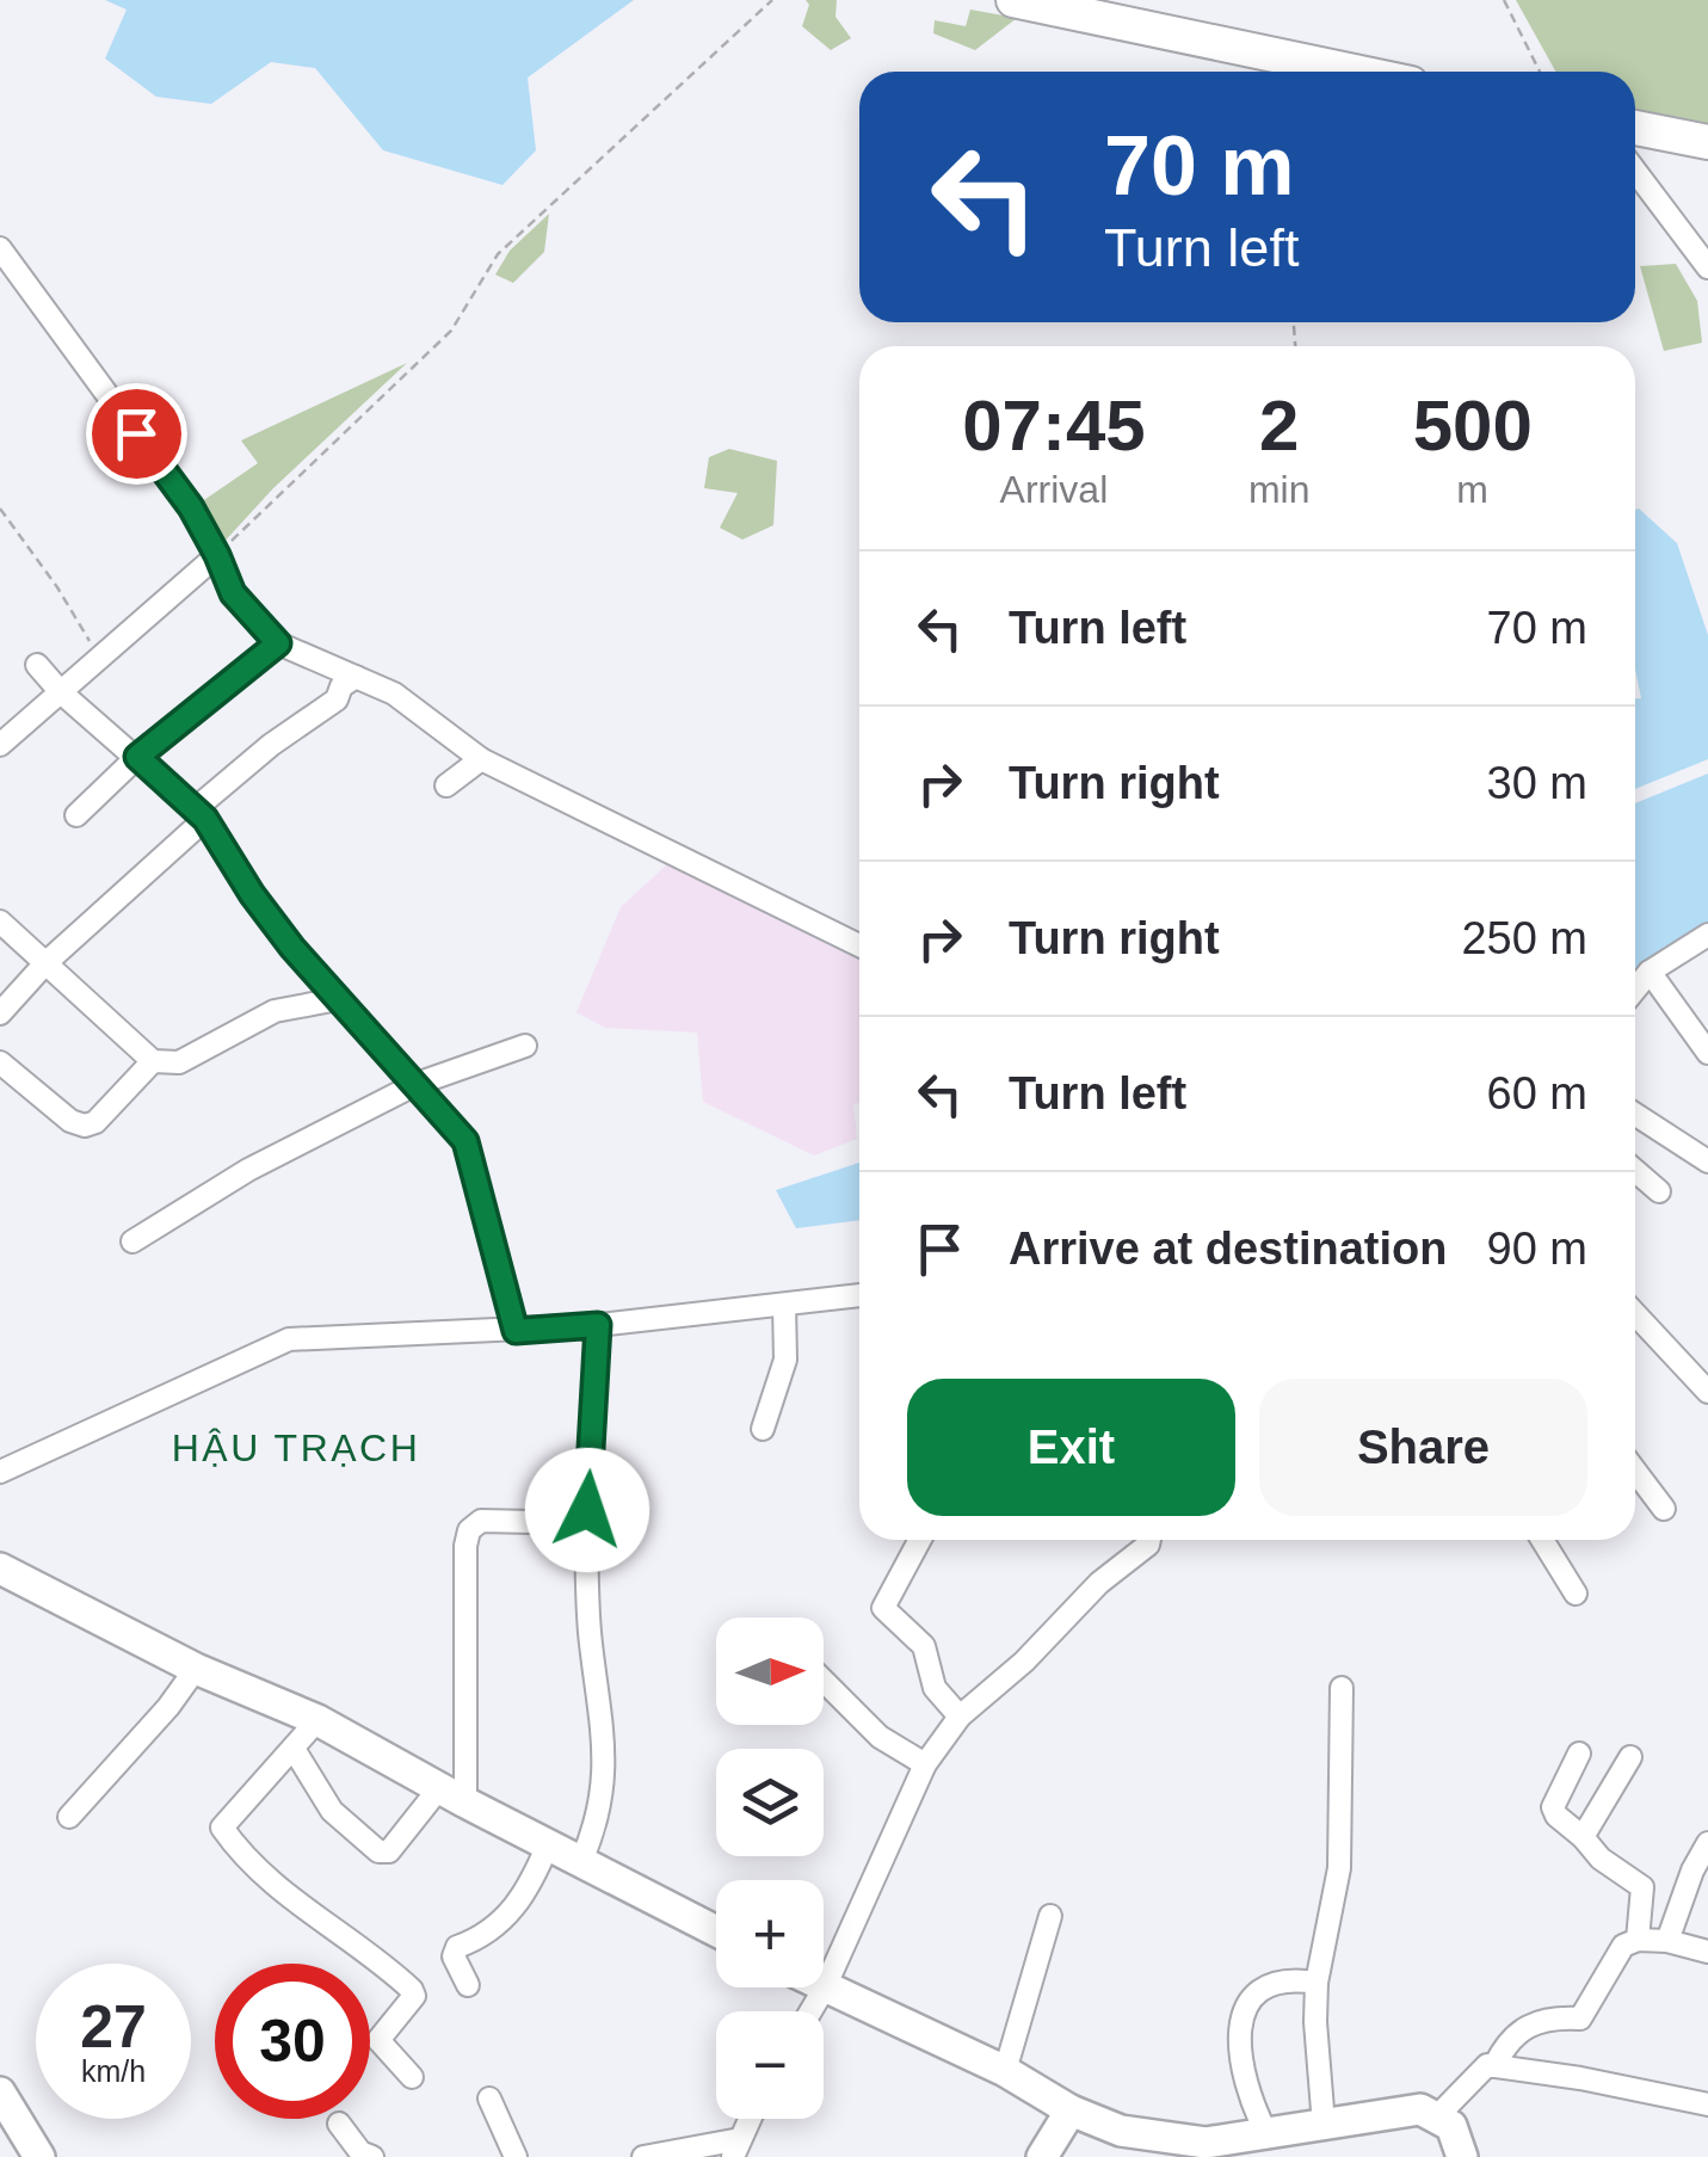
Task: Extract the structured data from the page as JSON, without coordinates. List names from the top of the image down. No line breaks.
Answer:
{"districts":["HẬU TRẠCH"],"north":"right","page":{"turn":["70 m","Turn left"],"eta":["07:45","Arrival","2","min","500","m"],"list":[{"name":"Turn left","value":"70 m"},{"name":"Turn right","value":"30 m"},{"name":"Turn right","value":"250 m"},{"name":"Turn left","value":"60 m"},{"name":"Arrive at destination","value":"90 m"}],"buttons":["Exit","Share"],"map_buttons":["+","−"],"speed":"27 km/h","limit":"30"}}
